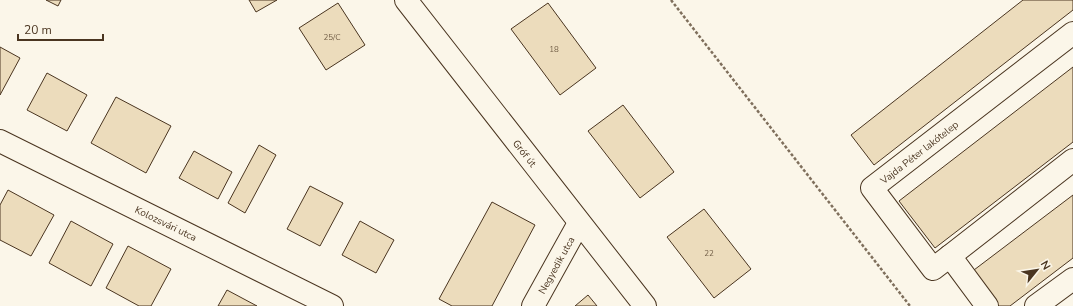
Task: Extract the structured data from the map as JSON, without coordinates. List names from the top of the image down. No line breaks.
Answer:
{"streets":{"street":["Vajda Péter lakótelep","Gróf út","Kolozsvári utca","Negyedik utca"]},"crossings":[["Gróf út","Negyedik utca"]],"house_numbers":["25/C","18","22"],"scale_bar":"20 m","north":"top right"}
